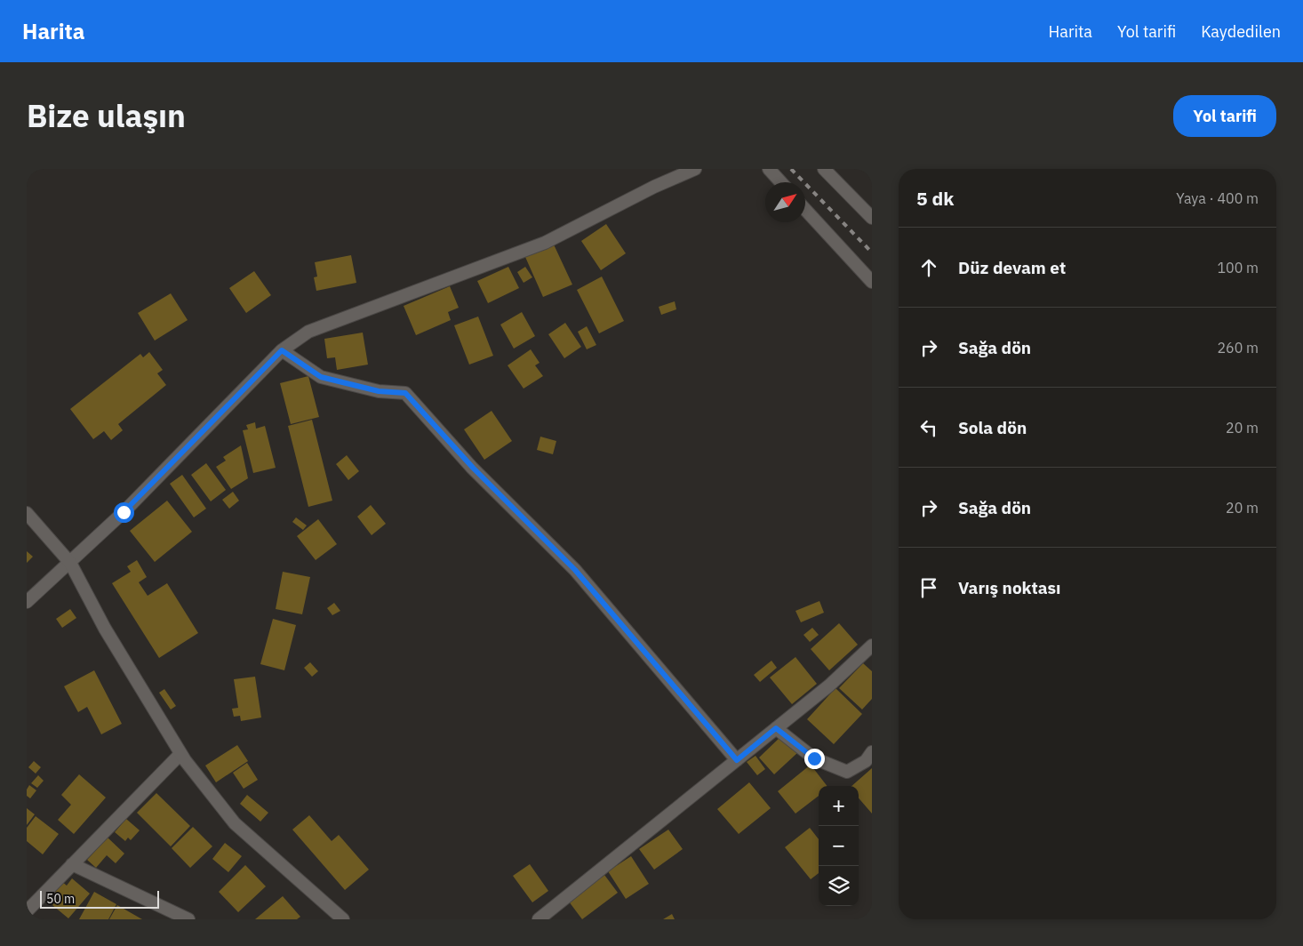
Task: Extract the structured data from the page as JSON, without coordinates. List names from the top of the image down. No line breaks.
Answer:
{"scale_bar":"50 m","north":"top right","page":{"header":"Harita","nav":["Harita","Yol tarifi","Kaydedilen"],"title":"Bize ulaşın","buttons":"Yol tarifi","heading":["5 dk","Yaya · 400 m"],"list":[["Düz devam et","100 m"],["Sağa dön","260 m"],["Sola dön","20 m"],["Sağa dön","20 m"],"Varış noktası"],"map_buttons":["+","−"],"scale":"50 m"}}
